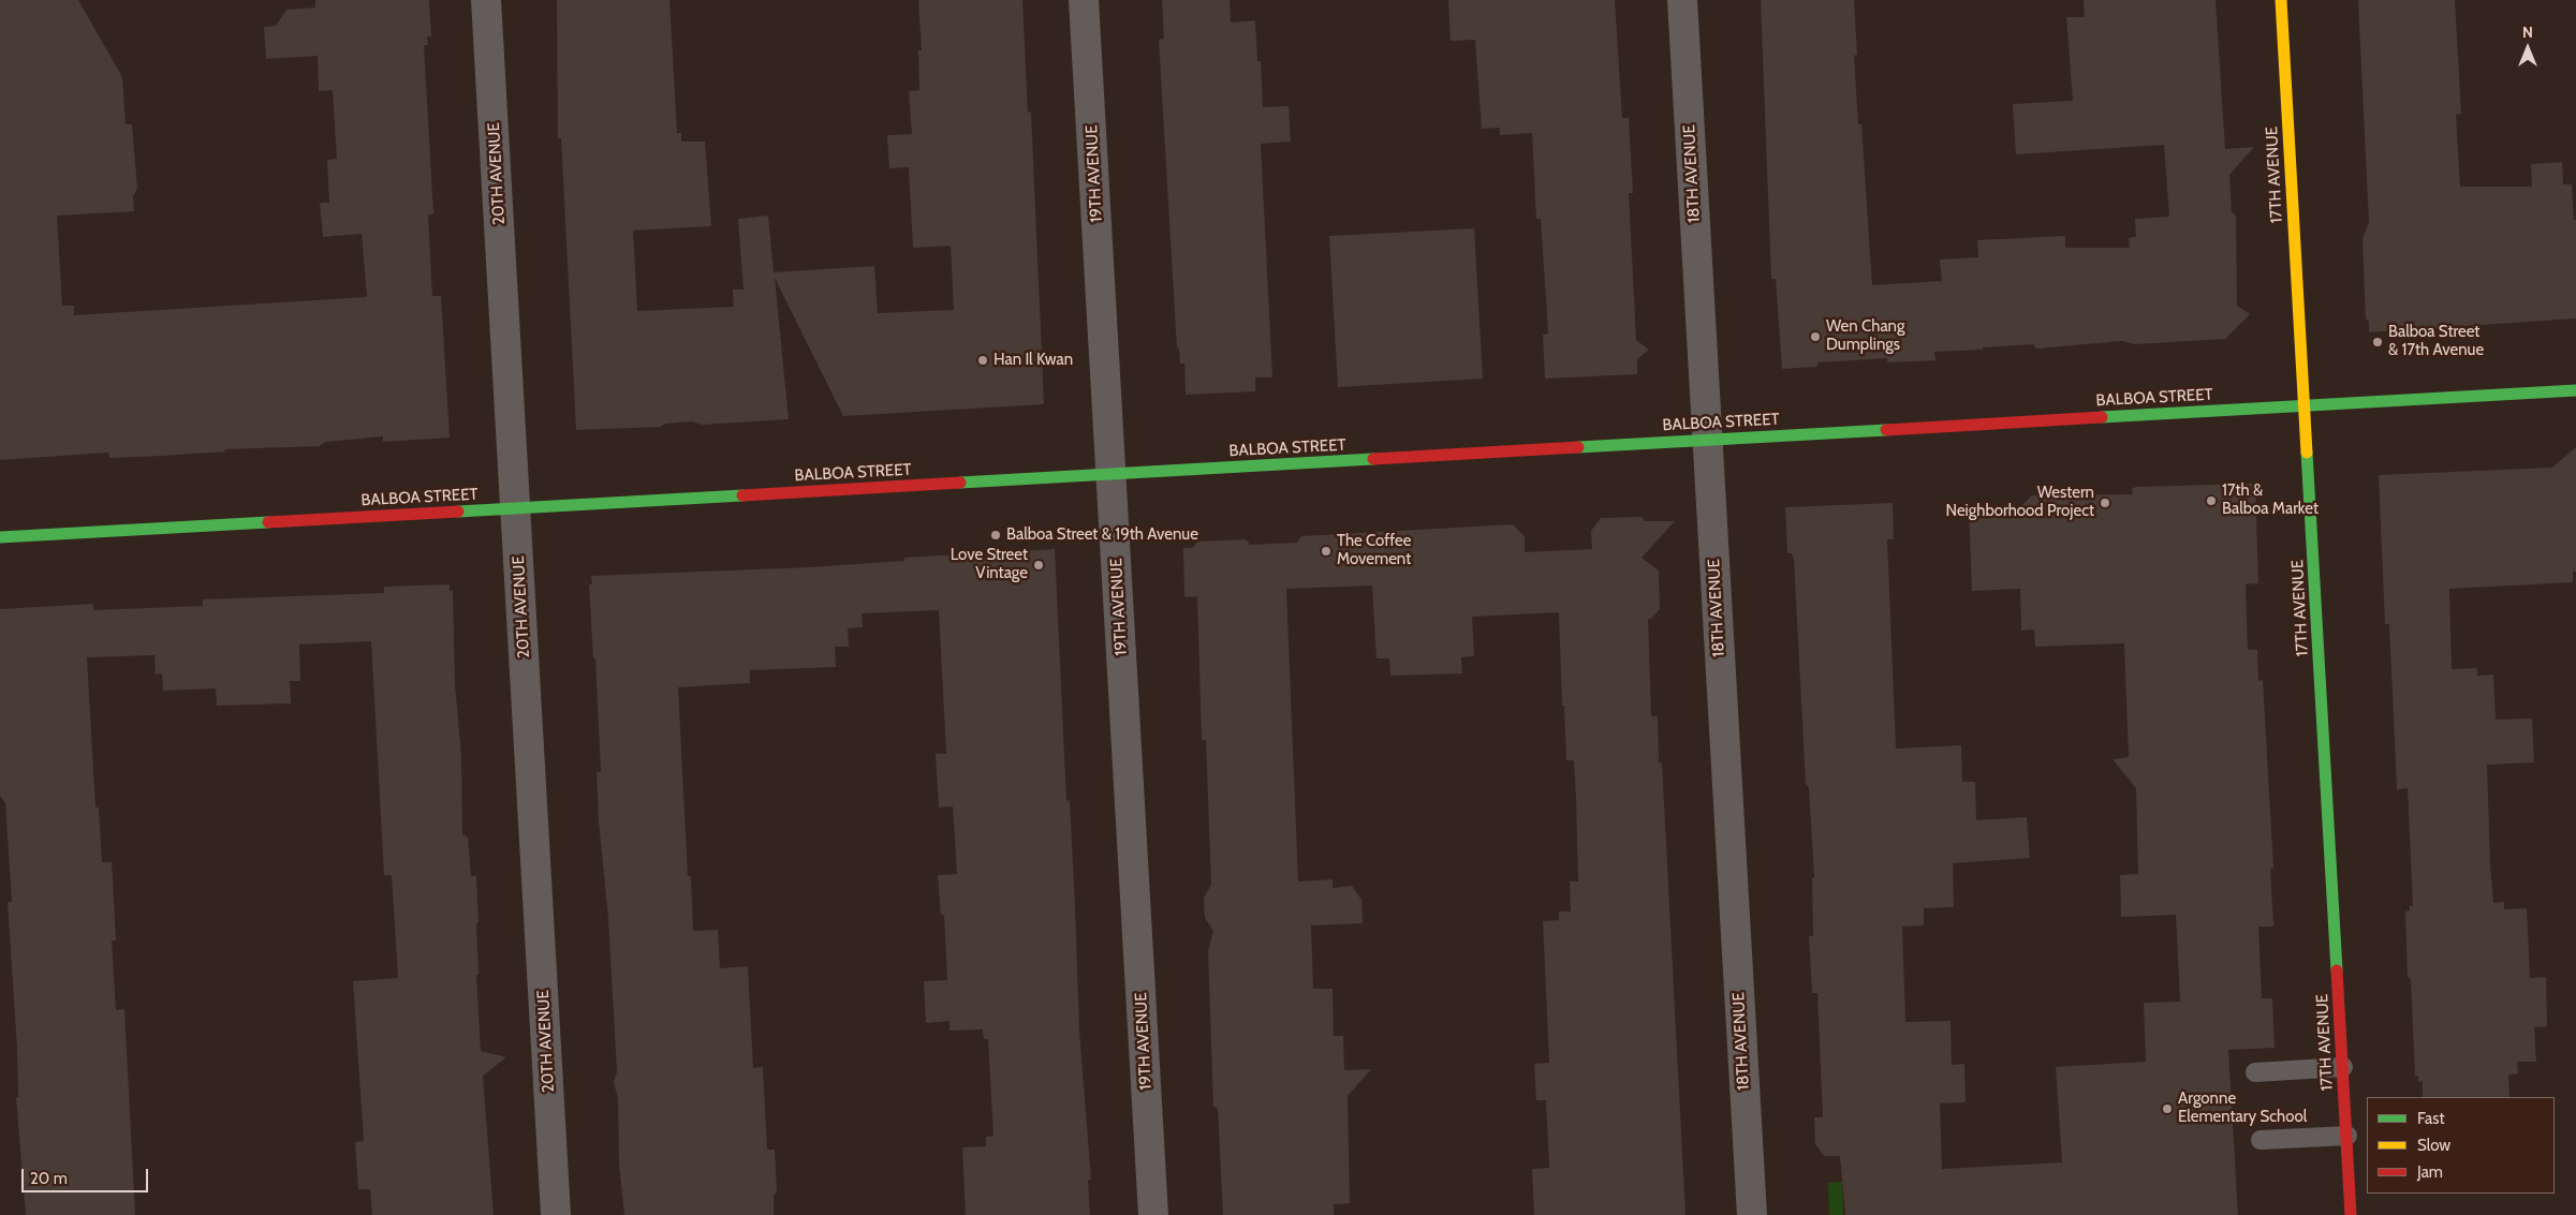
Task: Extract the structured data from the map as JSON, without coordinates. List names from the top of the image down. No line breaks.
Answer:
{"streets":{"street":["20TH AVENUE","19TH AVENUE","18TH AVENUE","17TH AVENUE","BALBOA STREET"]},"crossings":[["20TH AVENUE","BALBOA STREET"],["19TH AVENUE","BALBOA STREET"],["18TH AVENUE","BALBOA STREET"],["17TH AVENUE","BALBOA STREET"]],"places":["Wen Chang Dumplings","Balboa Street & 17th Avenue","Han Il Kwan","17th & Balboa Market","Western Neighborhood Project","Balboa Street & 19th Avenue","The Coffee Movement","Love Street Vintage","Argonne Elementary School"],"legend":["Fast","Slow","Jam"],"scale_bar":"20 m","north":"top"}
